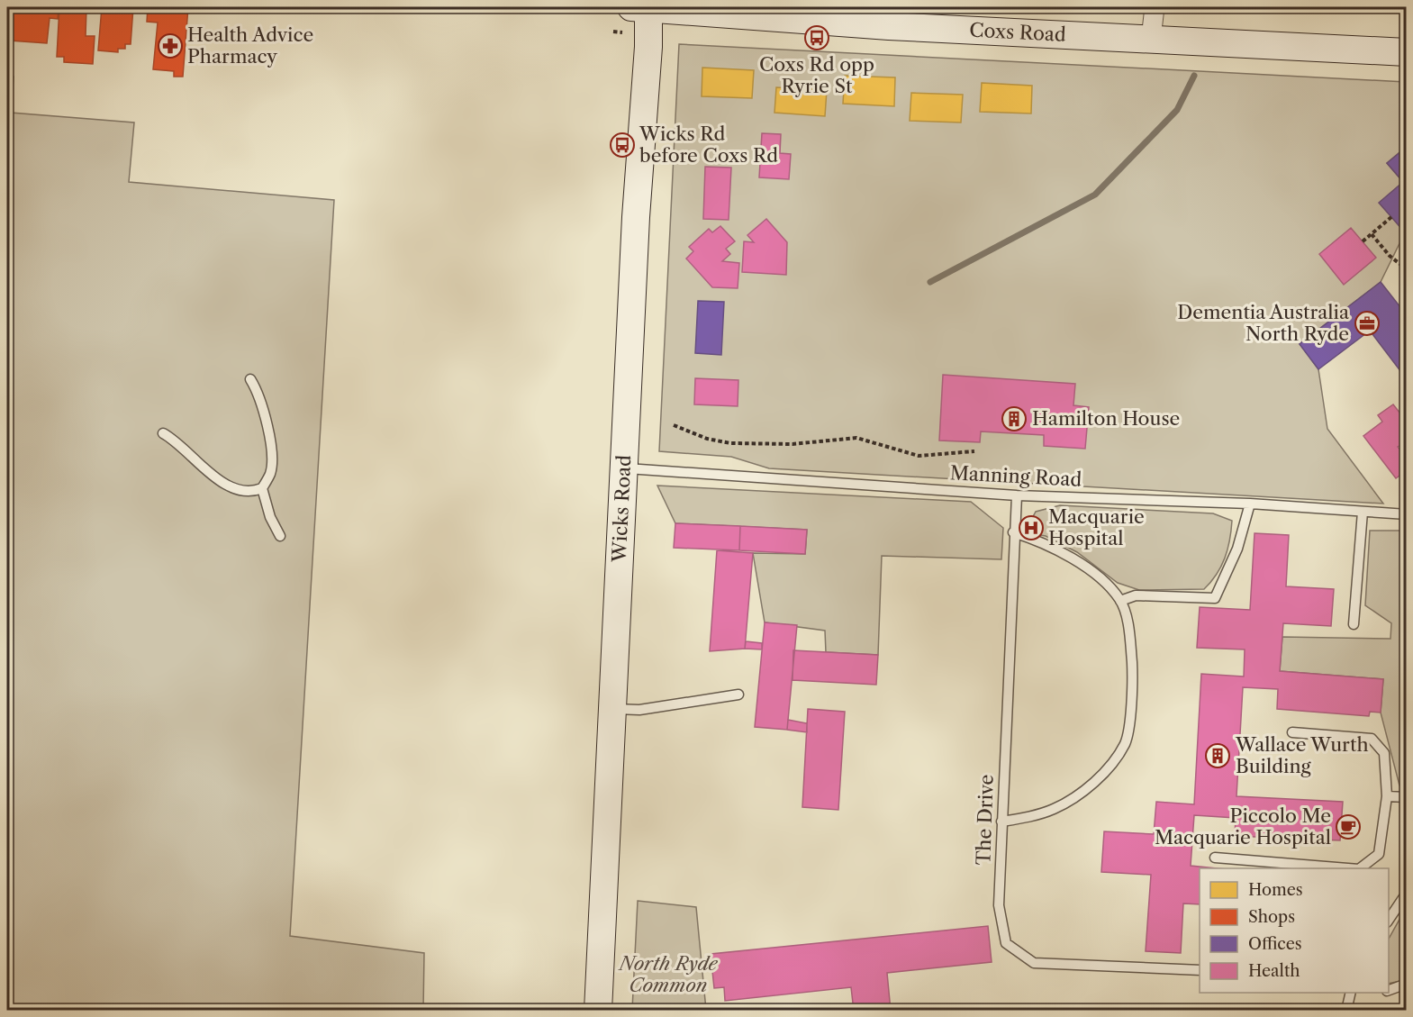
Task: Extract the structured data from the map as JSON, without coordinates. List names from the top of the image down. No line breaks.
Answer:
{"streets":{"main road":["Coxs Road","Wicks Road"],"lane":["Manning Road","The Drive"]},"crossings":[["Coxs Road","Wicks Road"],["Manning Road","Wicks Road"],["Manning Road","The Drive"]],"parks":["North Ryde Common"],"places":{"bus stop":["Coxs Rd opp Ryrie St","Wicks Rd before Coxs Rd"],"pharmacy":["Health Advice Pharmacy"],"office":["Dementia Australia North Ryde"],"building":["Hamilton House","Wallace Wurth Building"],"hospital":["Macquarie Hospital"],"cafe":["Piccolo Me Macquarie Hospital"]},"legend":["Homes","Shops","Offices","Health"]}
